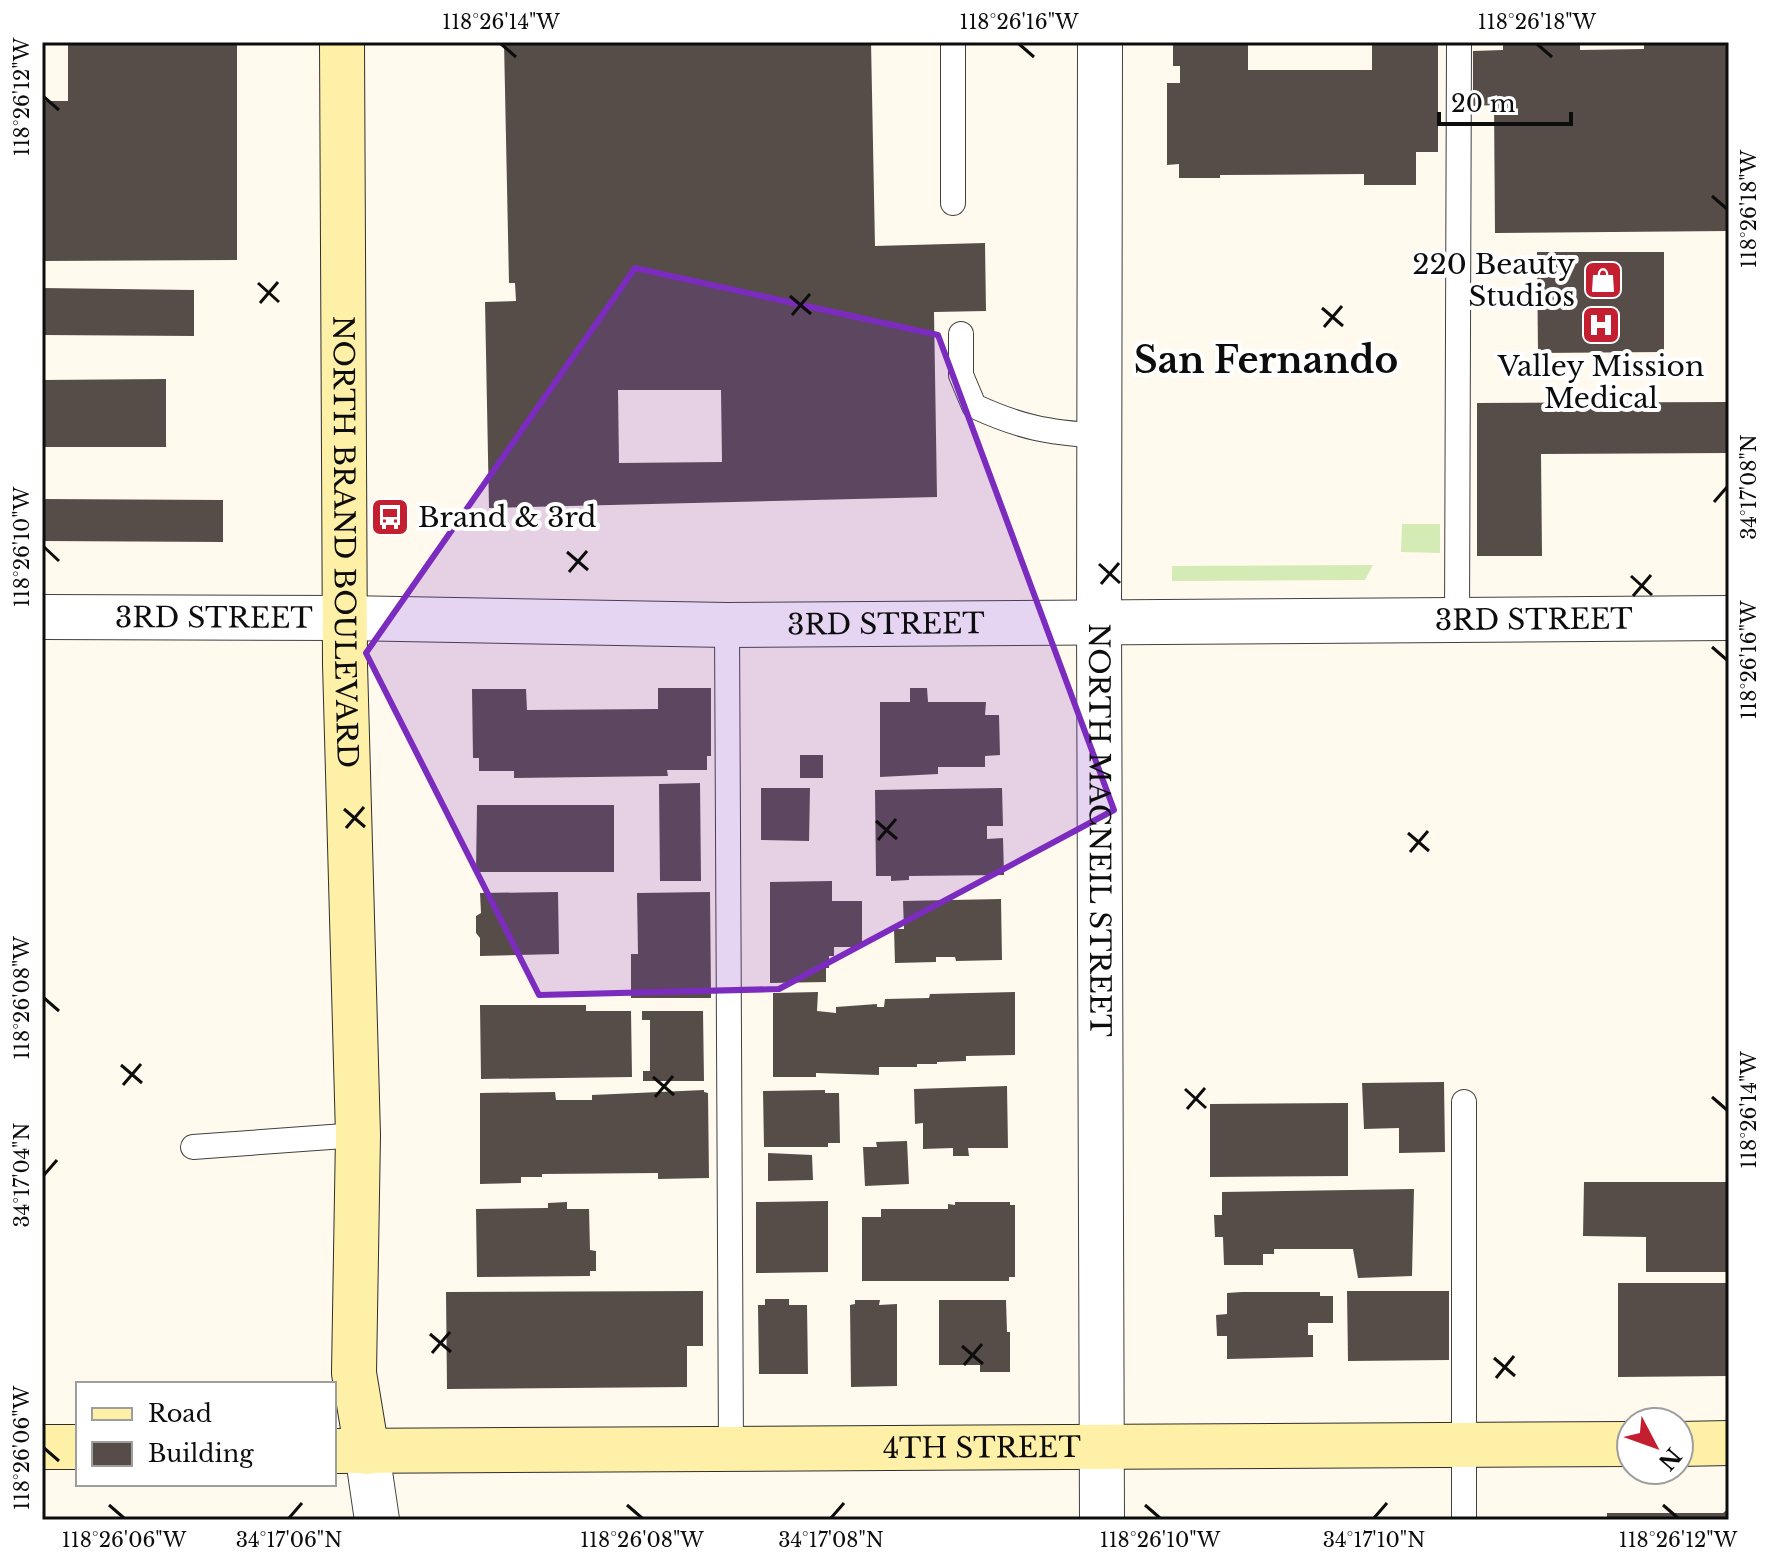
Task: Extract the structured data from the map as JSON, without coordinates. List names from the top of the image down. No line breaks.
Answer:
{"streets":{"street":["NORTH BRAND BOULEVARD","3RD STREET","NORTH MACNEIL STREET","4TH STREET"]},"crossings":[["NORTH BRAND BOULEVARD","3RD STREET"],["NORTH BRAND BOULEVARD","4TH STREET"],["3RD STREET","NORTH MACNEIL STREET"],["NORTH MACNEIL STREET","4TH STREET"]],"districts":["San Fernando"],"places":{"shop":["220 Beauty Studios"],"hospital":["Valley Mission Medical"],"bus stop":["Brand & 3rd"]},"legend":["Road","Building"],"scale_bar":"20 m","north":"bottom right","coordinates":["118°26'14\"W","118°26'16\"W","118°26'18\"W","118°26'12\"W","34°17'08\"N","118°26'10\"W","118°26'08\"W","34°17'04\"N","118°26'06\"W","34°17'06\"N","34°17'10\"N"]}
